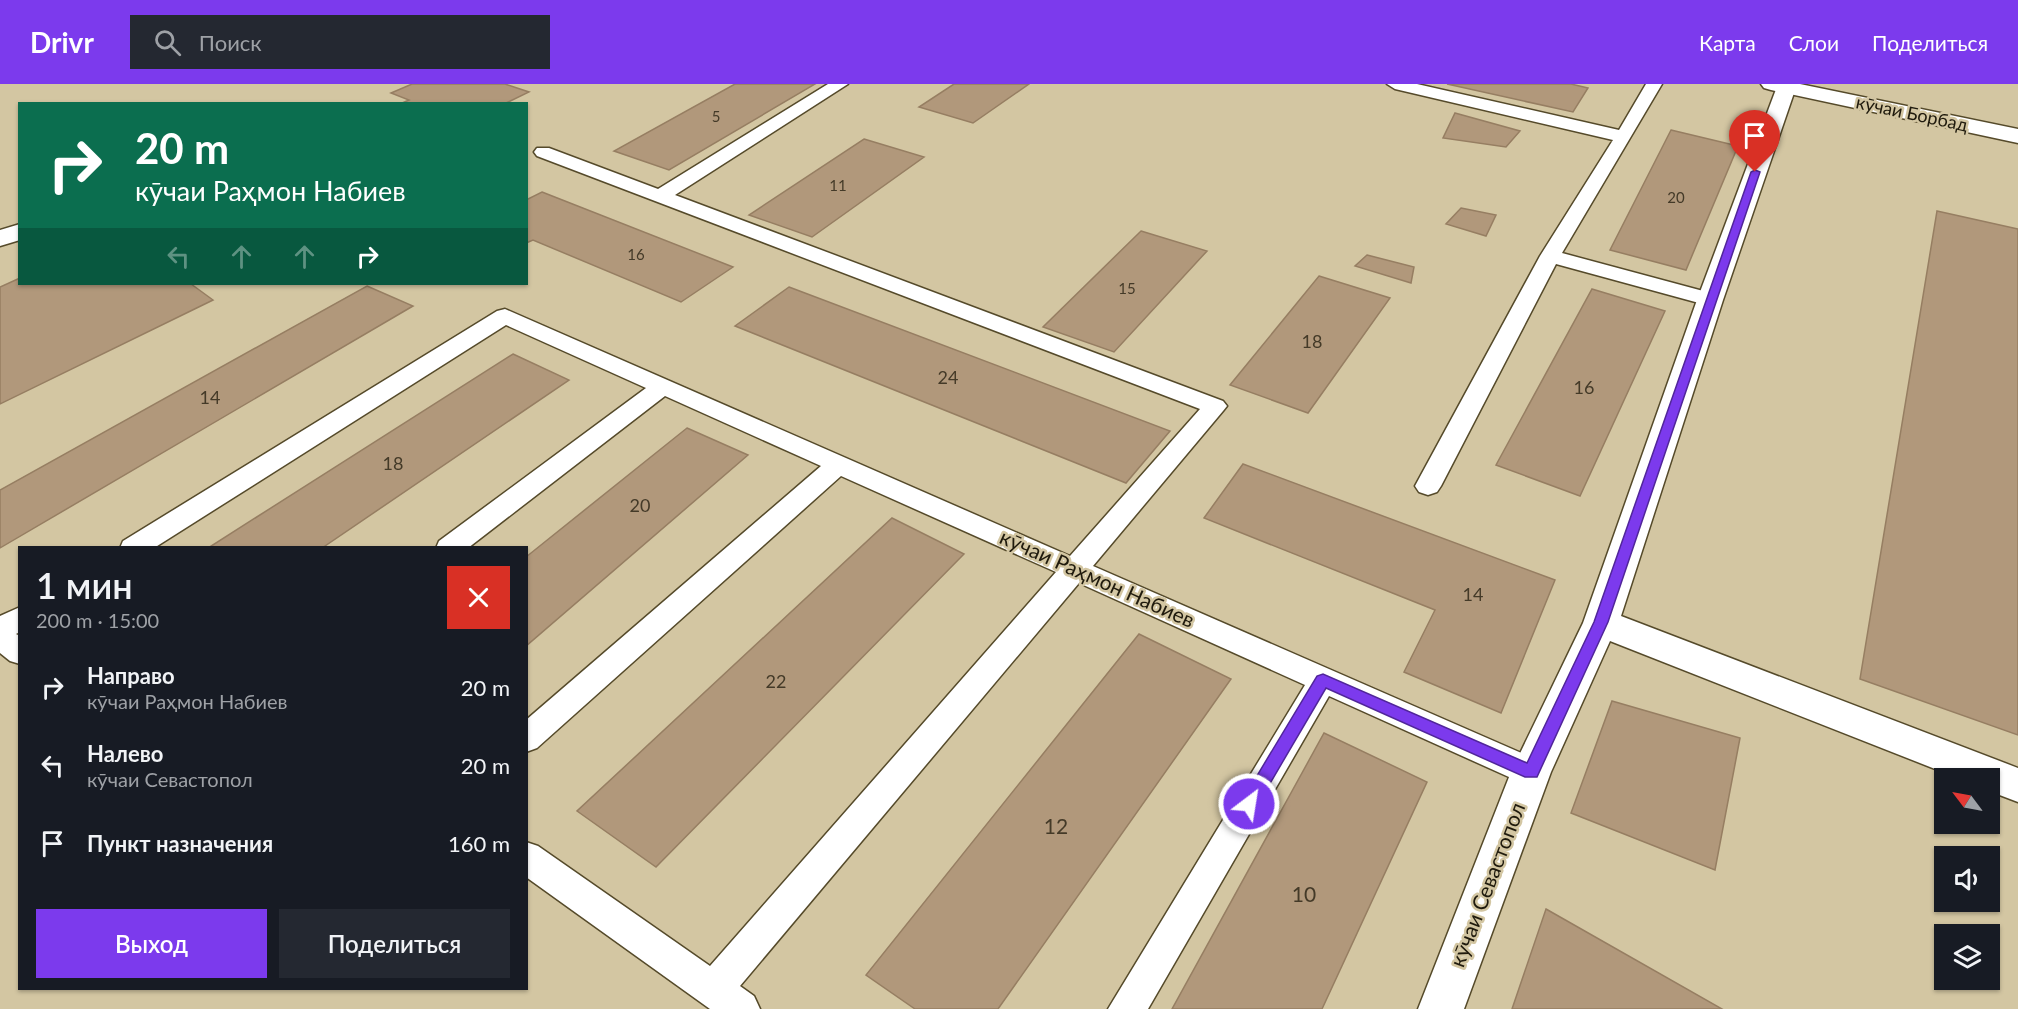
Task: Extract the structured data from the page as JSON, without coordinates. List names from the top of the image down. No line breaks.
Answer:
{"streets":{"street":["кӯчаи Борбад","кӯчаи Севастопол"],"lane":["кӯчаи Раҳмон Набиев"]},"crossings":[["кӯчаи Борбад","кӯчаи Севастопол"],["кӯчаи Раҳмон Набиев","кӯчаи Севастопол"]],"house_numbers":["5","11","20","16","15","18","24","16","14","18","20","14","22","12","10"],"north":"top left","page":{"header":"Drivr","search":"Поиск","nav":["Карта","Слои","Поделиться"],"turn":["20 m","кӯчаи Раҳмон Набиев"],"heading":["1 мин","200 m · 15:00"],"list":[{"name":"Направо","note":"кӯчаи Раҳмон Набиев","value":"20 m"},{"name":"Налево","note":"кӯчаи Севастопол","value":"20 m"},{"name":"Пункт назначения","value":"160 m"}],"buttons":["Выход","Поделиться"]}}
